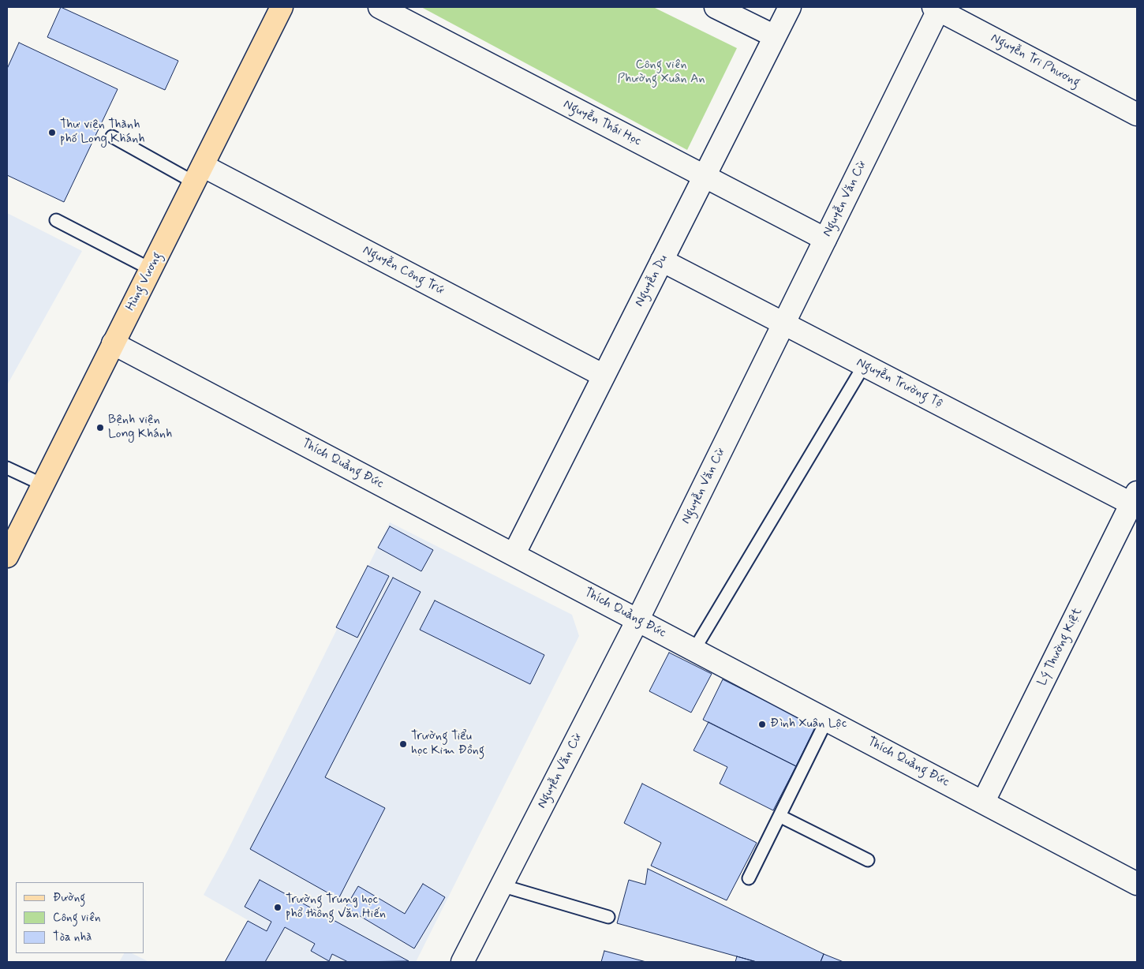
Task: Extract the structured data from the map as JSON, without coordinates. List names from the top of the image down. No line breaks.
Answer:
{"streets":{"main road":["Hùng Vương"],"street":["Nguyễn Tri Phương","Nguyễn Thái Học","Nguyễn Văn Cừ","Nguyễn Công Trứ","Nguyễn Du","Nguyễn Trường Tộ","Thích Quảng Đức","Lý Thường Kiệt"]},"crossings":[["Nguyễn Tri Phương","Nguyễn Văn Cừ"],["Nguyễn Thái Học","Nguyễn Văn Cừ"],["Nguyễn Thái Học","Nguyễn Du"],["Nguyễn Văn Cừ","Nguyễn Trường Tộ"],["Nguyễn Văn Cừ","Thích Quảng Đức"],["Nguyễn Công Trứ","Nguyễn Du"],["Nguyễn Công Trứ","Hùng Vương"],["Nguyễn Du","Nguyễn Trường Tộ"],["Nguyễn Du","Thích Quảng Đức"],["Hùng Vương","Thích Quảng Đức"],["Nguyễn Trường Tộ","Lý Thường Kiệt"],["Thích Quảng Đức","Lý Thường Kiệt"]],"parks":["Công viên Phường Xuân An"],"places":["Thư viện Thành phố Long Khánh","Bệnh viện Long Khánh","Đình Xuân Lộc","Trường Tiểu học Kim Đồng","Trường Trung học phổ thông Văn Hiến"],"legend":["Đường","Công viên","Tòa nhà"]}
